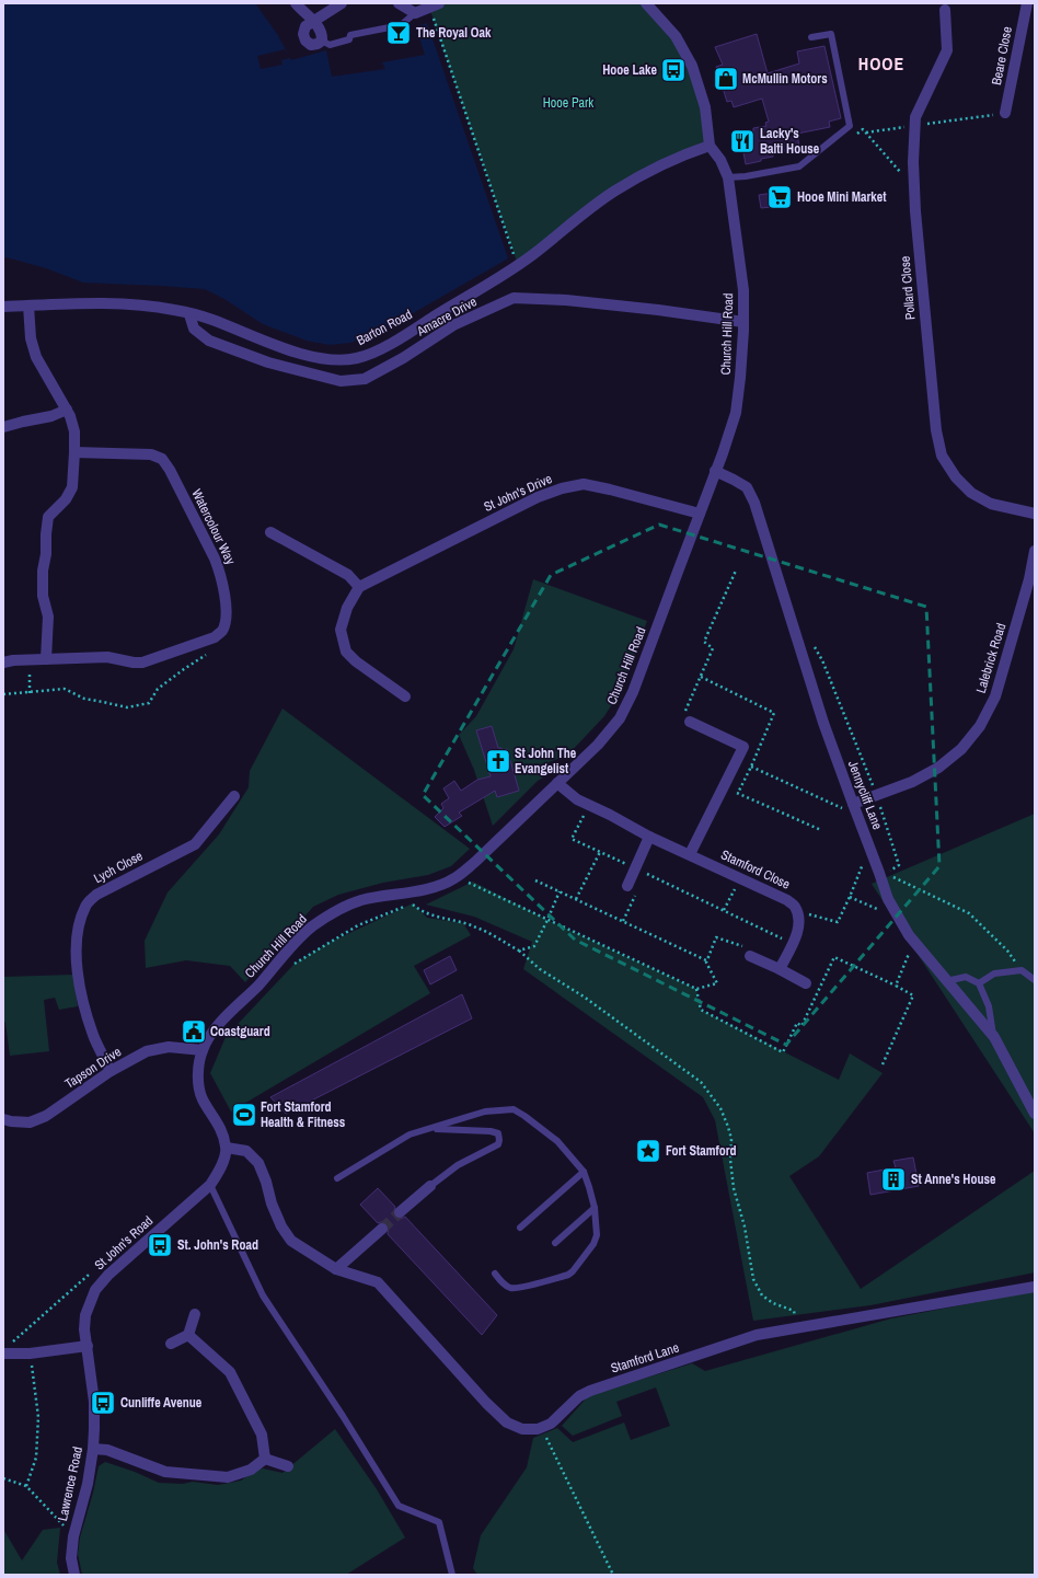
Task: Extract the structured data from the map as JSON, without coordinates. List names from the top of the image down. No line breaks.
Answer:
{"streets":{"street":["Beare Close","Pollard Close","Amacre Drive","Barton Road","Church Hill Road","St John's Drive","Watercolour Way","Lalebrick Road","Jennycliff Lane","Lych Close","Stamford Close","Tapson Drive","St John's Road","Stamford Lane","Lawrence Road"]},"crossings":[["Amacre Drive","Barton Road"],["Amacre Drive","Church Hill Road"],["Barton Road","Church Hill Road"],["Church Hill Road","St John's Drive"],["Church Hill Road","Jennycliff Lane"],["Church Hill Road","Stamford Close"],["Church Hill Road","Tapson Drive"],["Church Hill Road","St John's Road"],["Lalebrick Road","Jennycliff Lane"],["Lych Close","Tapson Drive"],["St John's Road","Lawrence Road"]],"districts":["HOOE"],"parks":["Hooe Park"],"places":{"bar":["The Royal Oak"],"bus stop":["Hooe Lake","St. John's Road","Cunliffe Avenue"],"shop":["McMullin Motors"],"restaurant":["Lacky's Balti House"],"supermarket":["Hooe Mini Market"],"church":["St John The Evangelist"],"public building":["Coastguard"],"sports":["Fort Stamford Health & Fitness"],"place":["Fort Stamford"],"building":["St Anne's House"]}}
